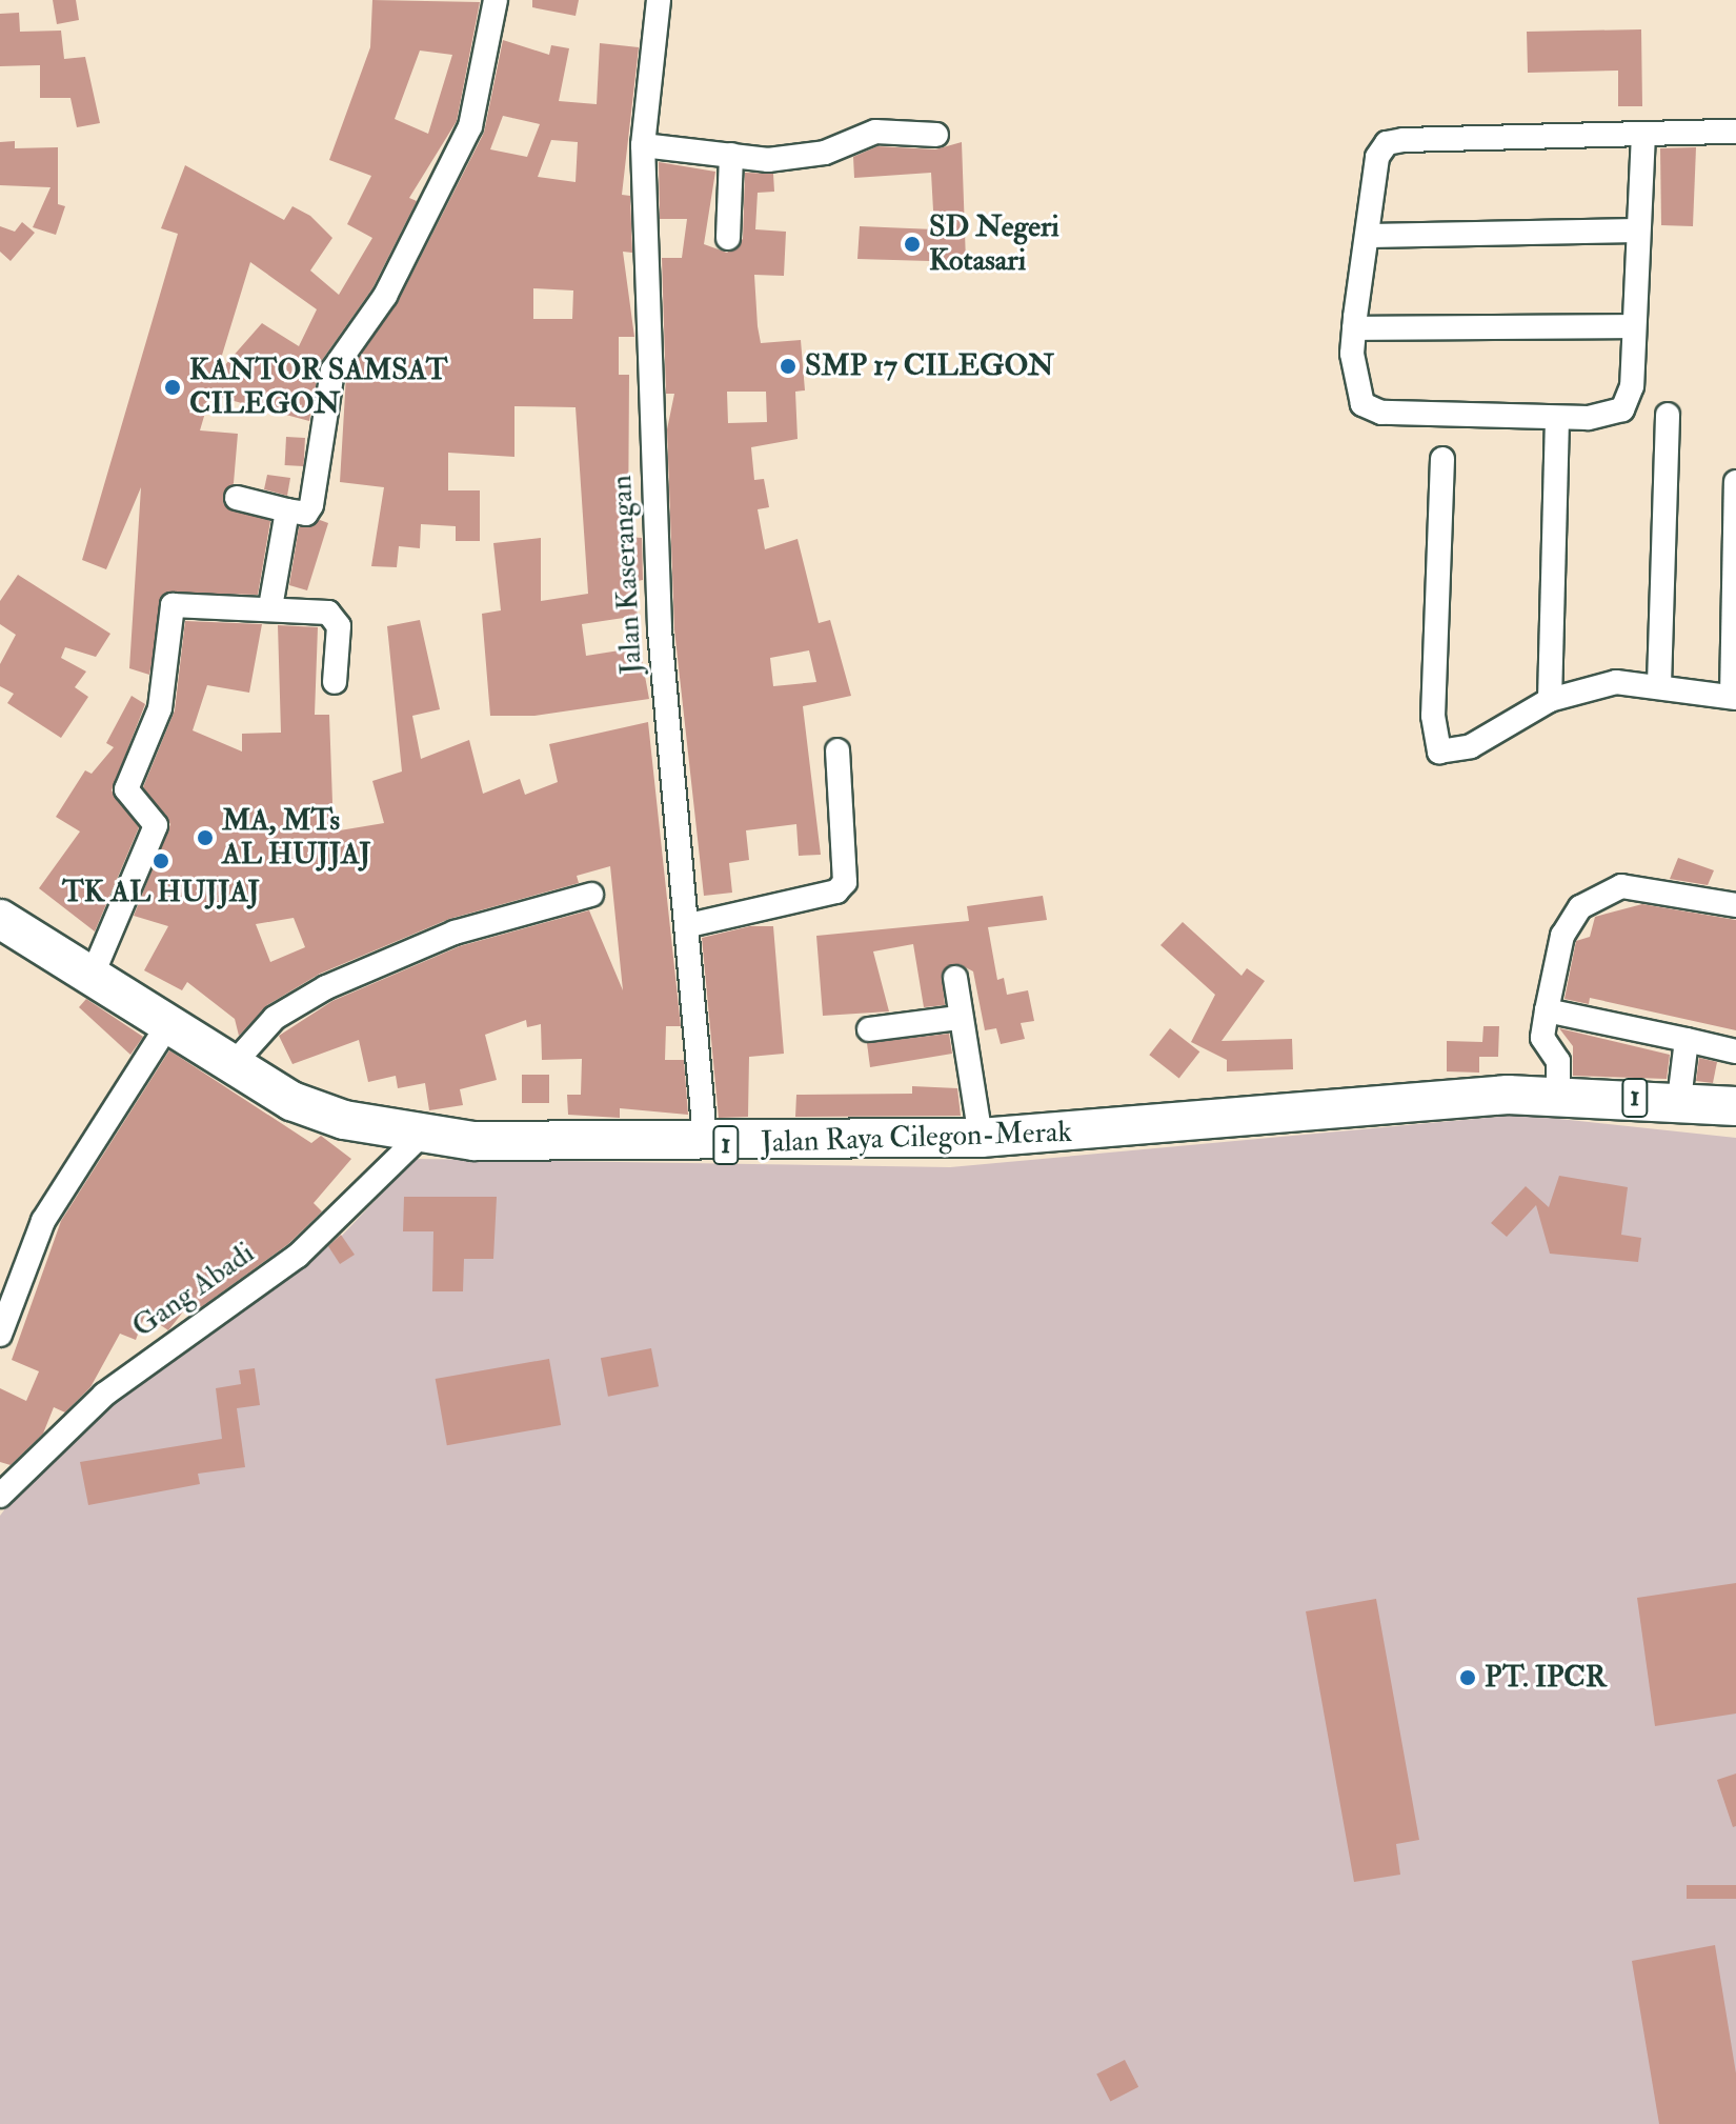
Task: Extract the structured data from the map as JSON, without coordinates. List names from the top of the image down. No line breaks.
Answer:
{"streets":{"highway":["1","Jalan Raya Cilegon-Merak"],"street":["Jalan Kaserangan","Gang Abadi"]},"crossings":[["Jalan Kaserangan","Jalan Raya Cilegon-Merak"],["Jalan Raya Cilegon-Merak","Gang Abadi"]],"places":["SD Negeri Kotasari","SMP 17 CILEGON","KANTOR SAMSAT CILEGON","MA, MTs AL HUJJAJ","TK AL HUJJAJ","PT. IPCR"]}
